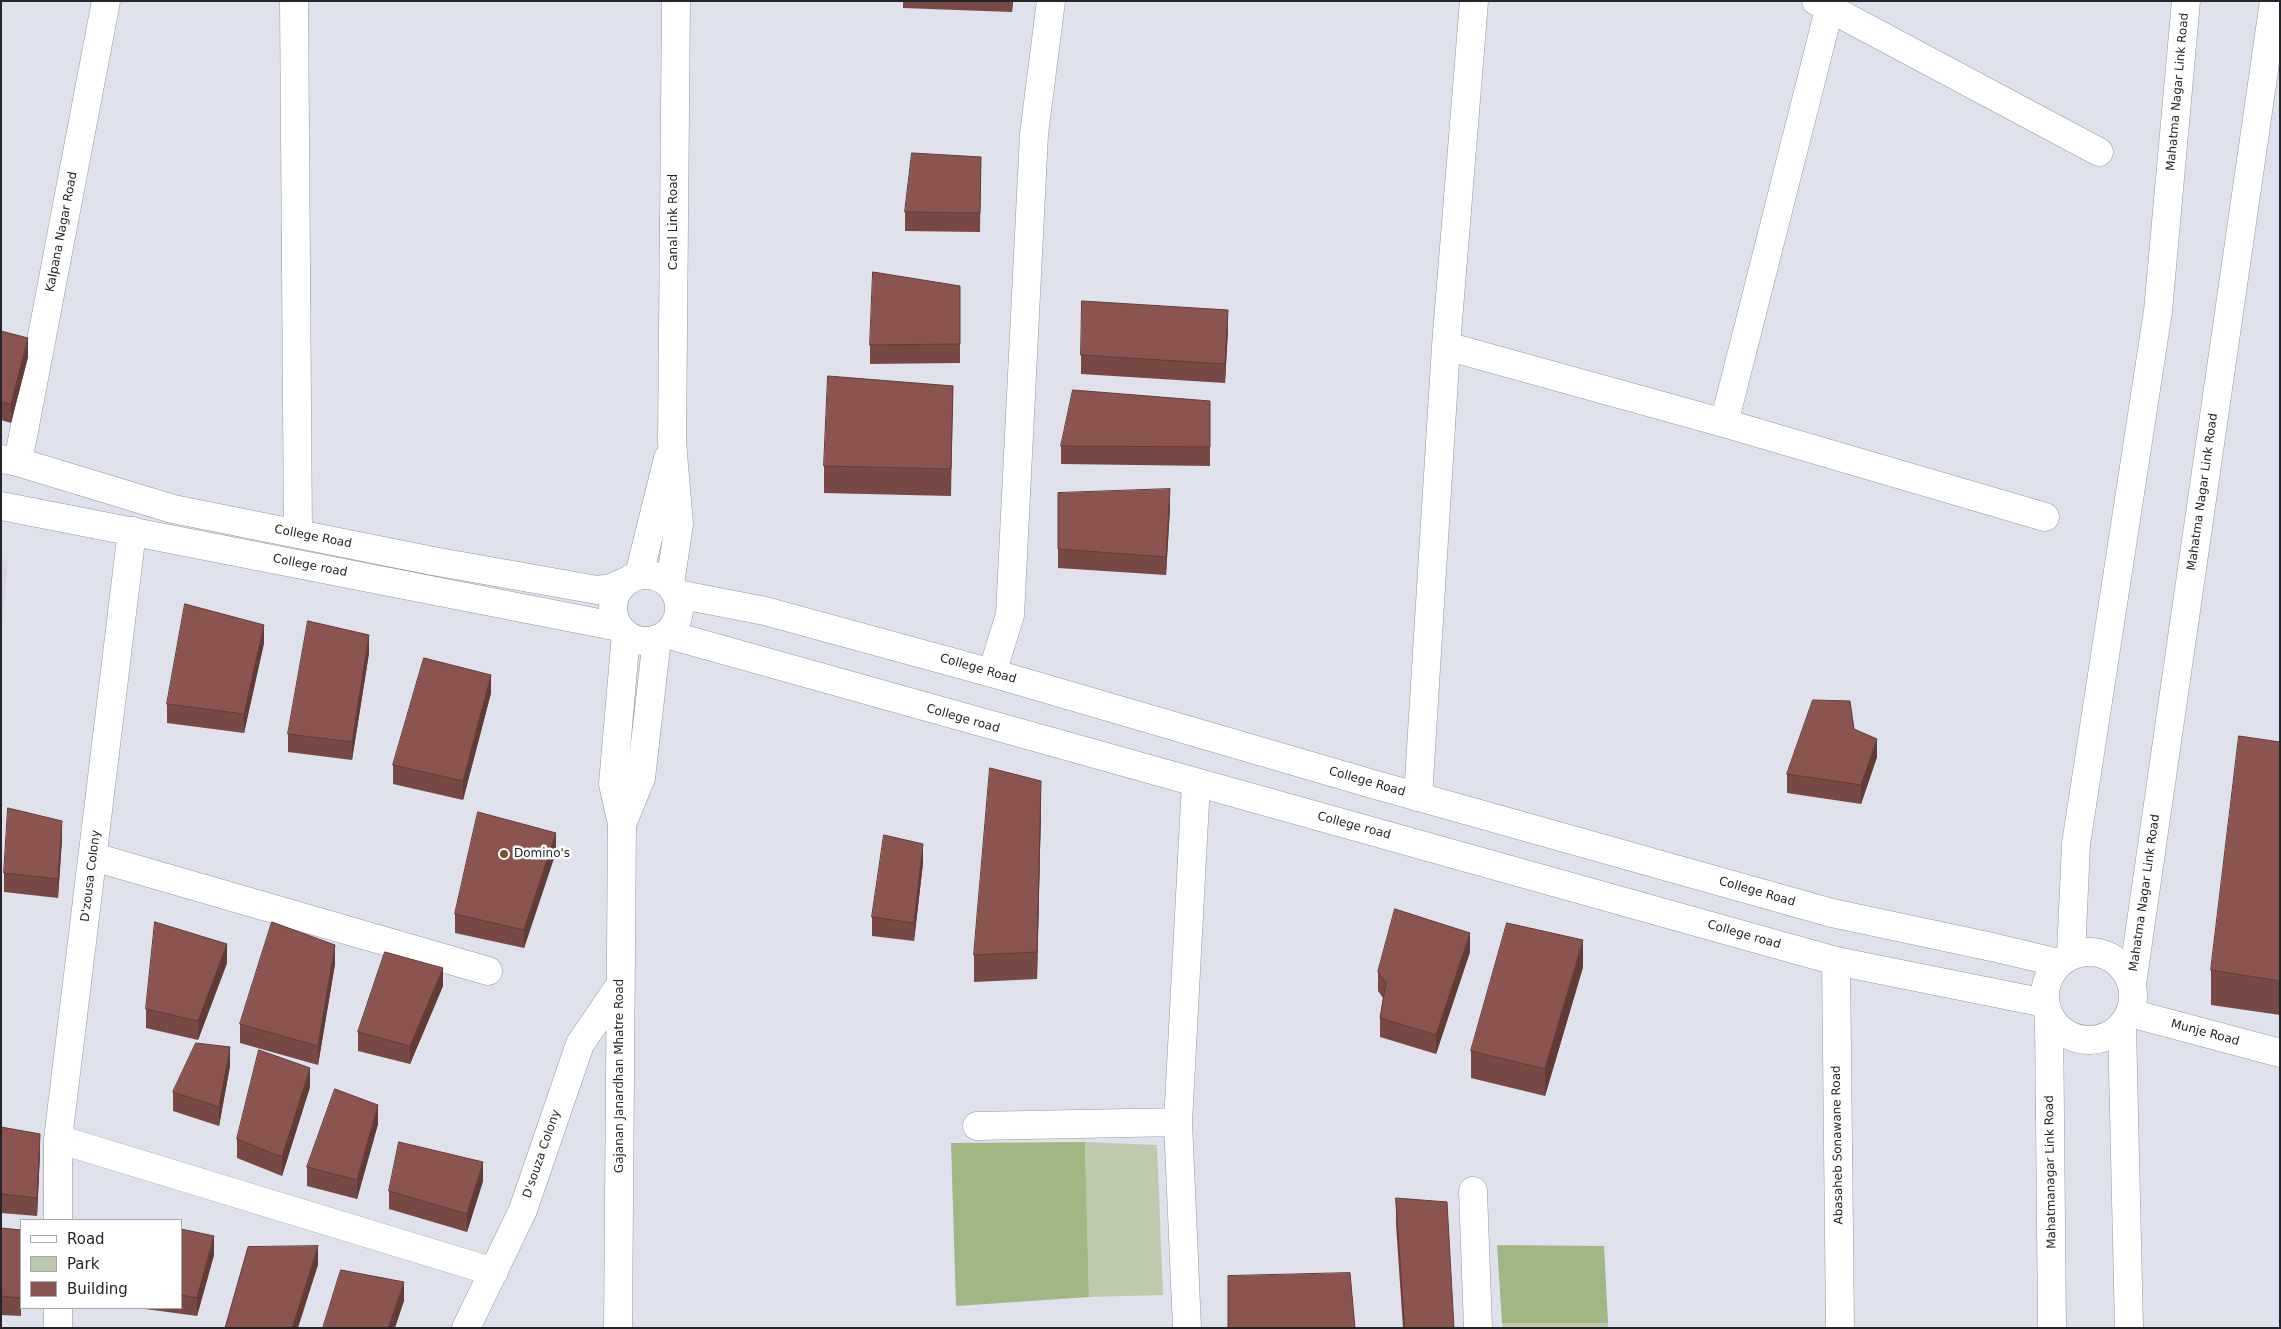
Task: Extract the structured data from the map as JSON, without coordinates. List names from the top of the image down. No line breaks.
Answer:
{"streets":{"street":["Mahatma Nagar Link Road","Canal Link Road","Kalpana Nagar Road","College Road","College road","D'zousa Colony","Munje Road","Gajanan Janardhan Mhatre Road","Abasaheb Sonawane Road","D'souza Colony","Mahatmanagar Link Road"]},"crossings":[["Mahatma Nagar Link Road","College Road"],["Mahatma Nagar Link Road","College road"],["Mahatma Nagar Link Road","Munje Road"],["Mahatma Nagar Link Road","Mahatmanagar Link Road"],["Canal Link Road","College Road"],["Canal Link Road","College road"],["Canal Link Road","Gajanan Janardhan Mhatre Road"],["Kalpana Nagar Road","College Road"],["College Road","College road"],["College Road","Munje Road"],["College Road","Gajanan Janardhan Mhatre Road"],["College Road","Mahatmanagar Link Road"],["College road","D'zousa Colony"],["College road","Munje Road"],["College road","Gajanan Janardhan Mhatre Road"],["College road","Abasaheb Sonawane Road"],["College road","Mahatmanagar Link Road"],["Munje Road","Mahatmanagar Link Road"],["Gajanan Janardhan Mhatre Road","D'souza Colony"]],"places":["Domino's"],"legend":["Road","Park","Building"]}
